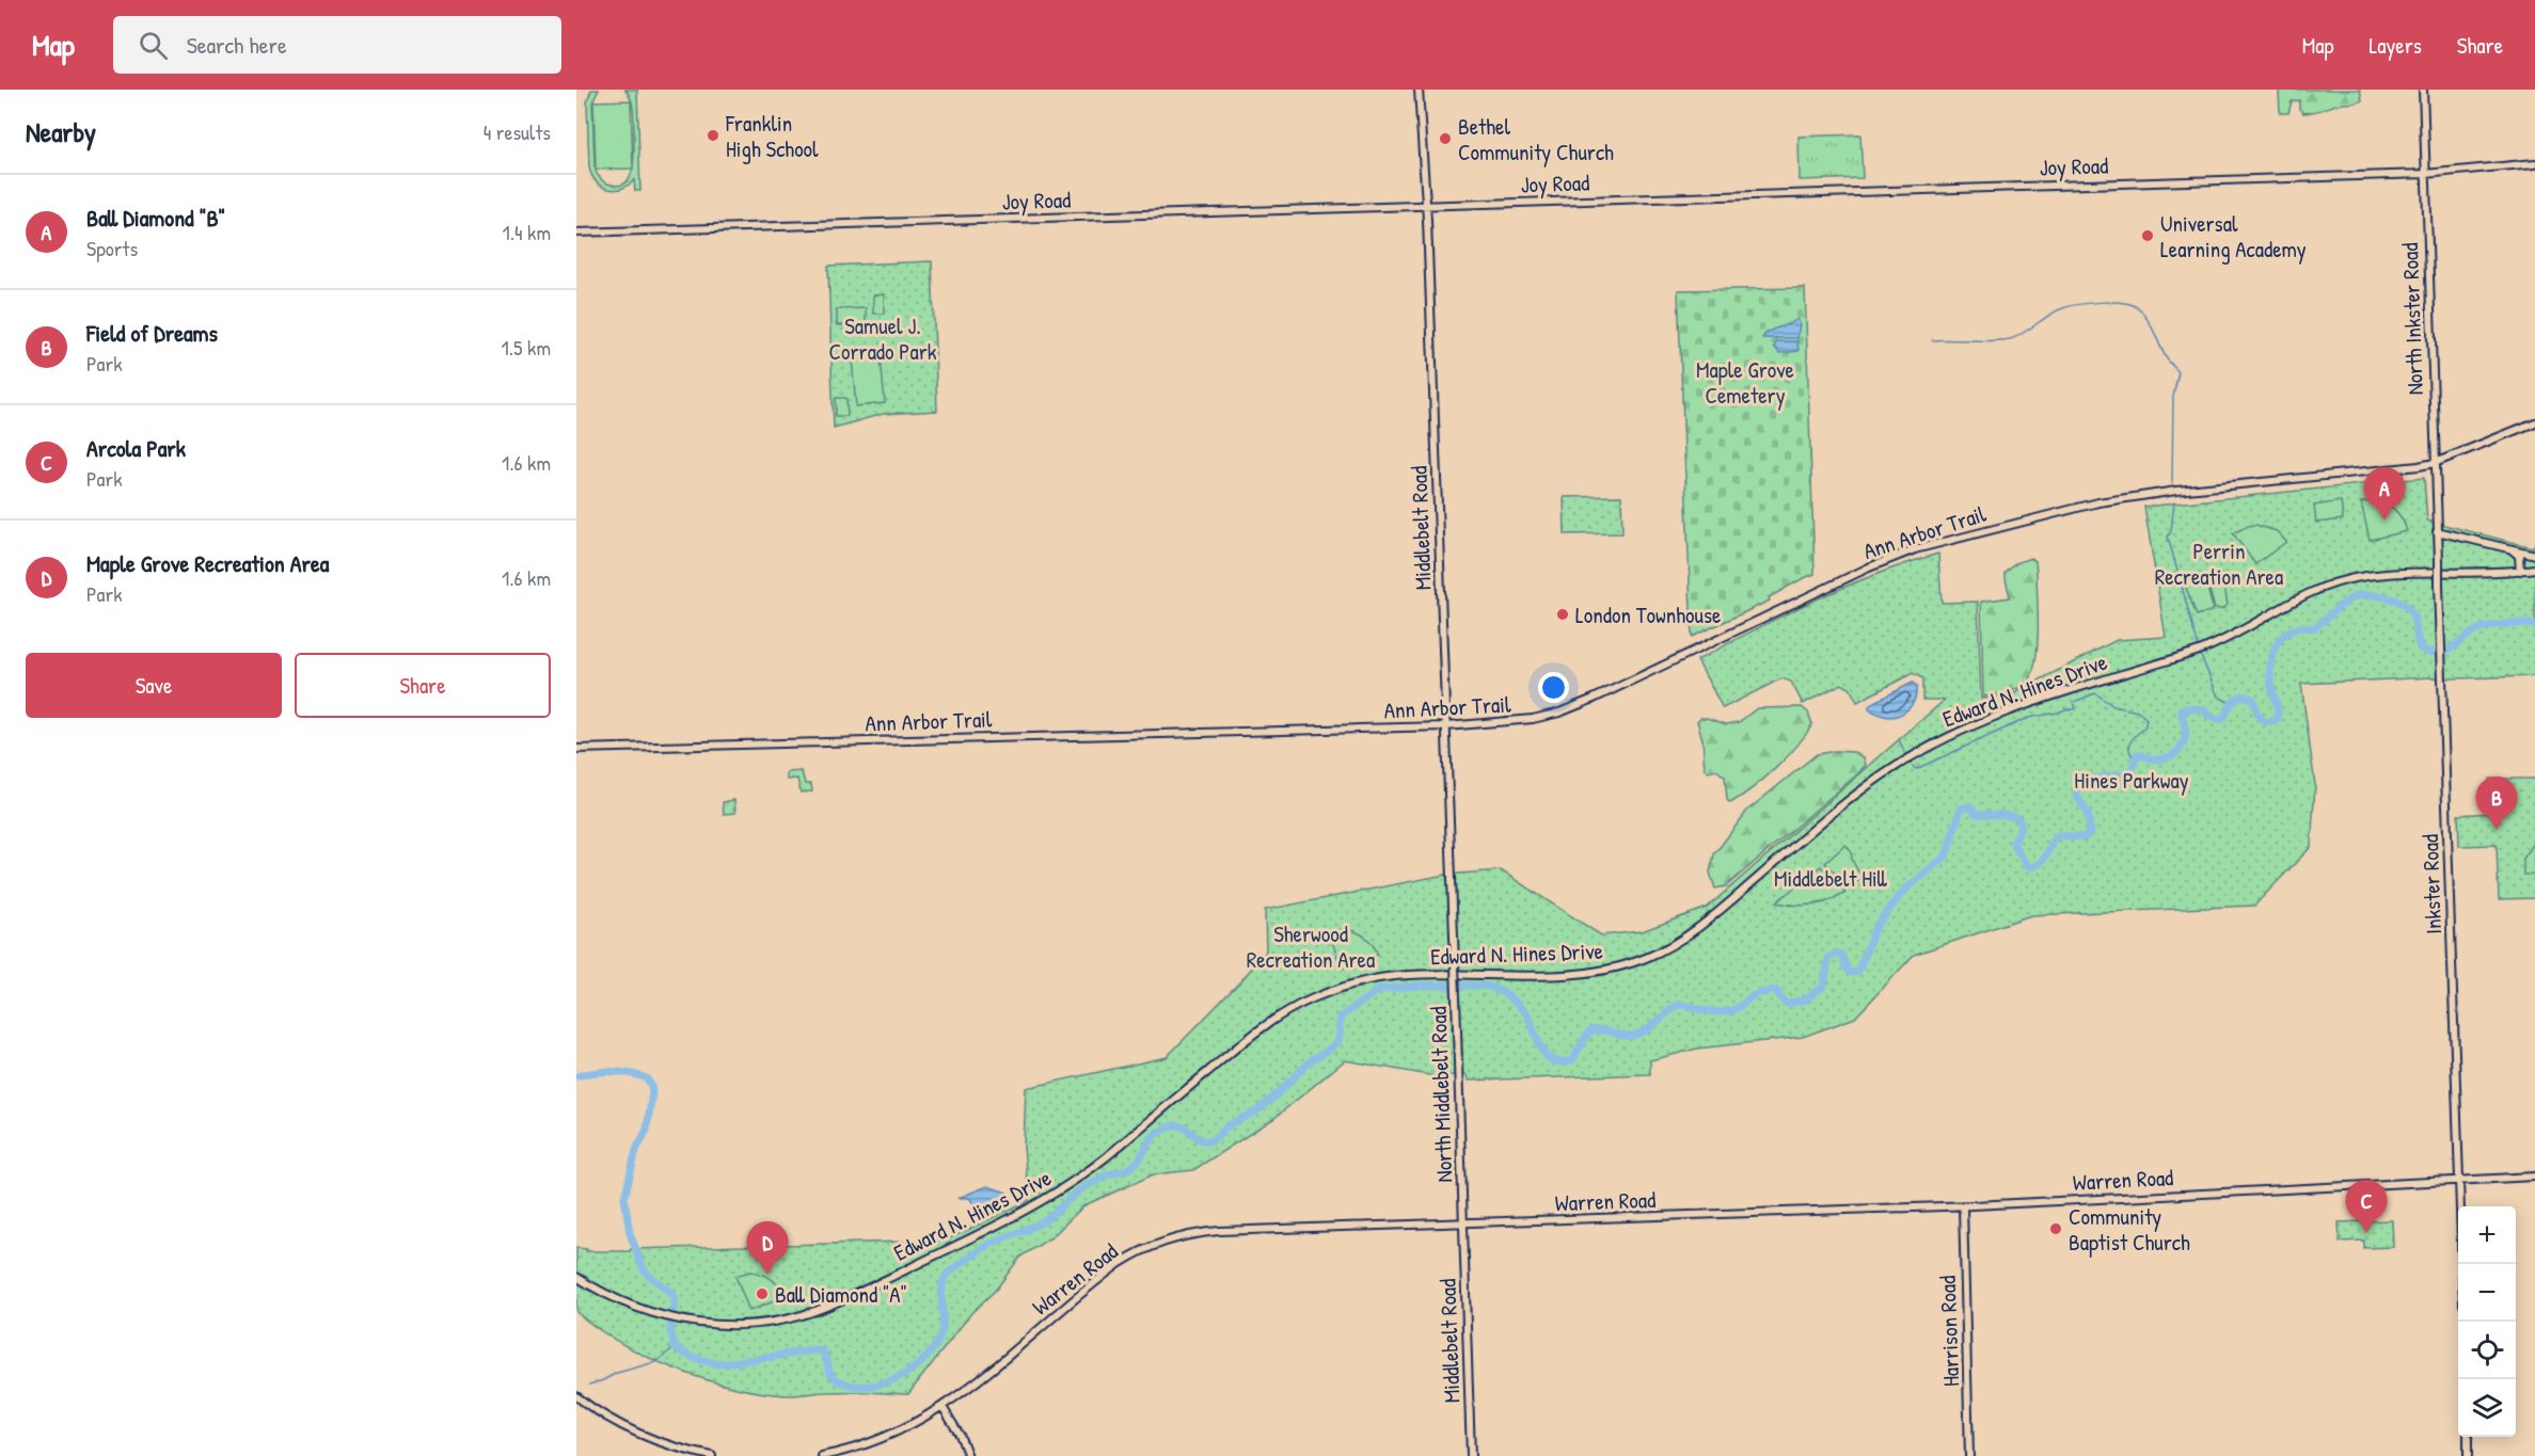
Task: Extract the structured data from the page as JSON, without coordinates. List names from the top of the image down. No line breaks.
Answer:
{"streets":{"main road":["Joy Road","North Inkster Road","Middlebelt Road","Ann Arbor Trail","Edward N. Hines Drive","Inkster Road","North Middlebelt Road","Warren Road","Harrison Road"]},"crossings":[["Joy Road","North Inkster Road"],["Joy Road","Middlebelt Road"],["North Inkster Road","Ann Arbor Trail"],["North Inkster Road","Inkster Road"],["Middlebelt Road","Ann Arbor Trail"],["Middlebelt Road","North Middlebelt Road"],["Middlebelt Road","Warren Road"],["Ann Arbor Trail","Inkster Road"],["Inkster Road","Warren Road"],["North Middlebelt Road","Warren Road"],["Warren Road","Harrison Road"]],"parks":["Samuel J. Corrado Park","Maple Grove Cemetery","Perrin Recreation Area","Hines Parkway","Middlebelt Hill","Sherwood Recreation Area"],"places":["Franklin High School","Bethel Community Church","Universal Learning Academy","London Townhouse","Community Baptist Church","Ball Diamond \"A\""],"page":{"header":"Map","search":"Search here","nav":["Map","Layers","Share"],"heading":["Nearby","4 results"],"list":[{"mark":"A","name":"Ball Diamond \"B\"","note":"Sports","value":"1.4 km"},{"mark":"B","name":"Field of Dreams","note":"Park","value":"1.5 km"},{"mark":"C","name":"Arcola Park","note":"Park","value":"1.6 km"},{"mark":"D","name":"Maple Grove Recreation Area","note":"Park","value":"1.6 km"}],"pins":["A","B","C","D"],"buttons":["Save","Share"],"map_buttons":["+","−"]}}
